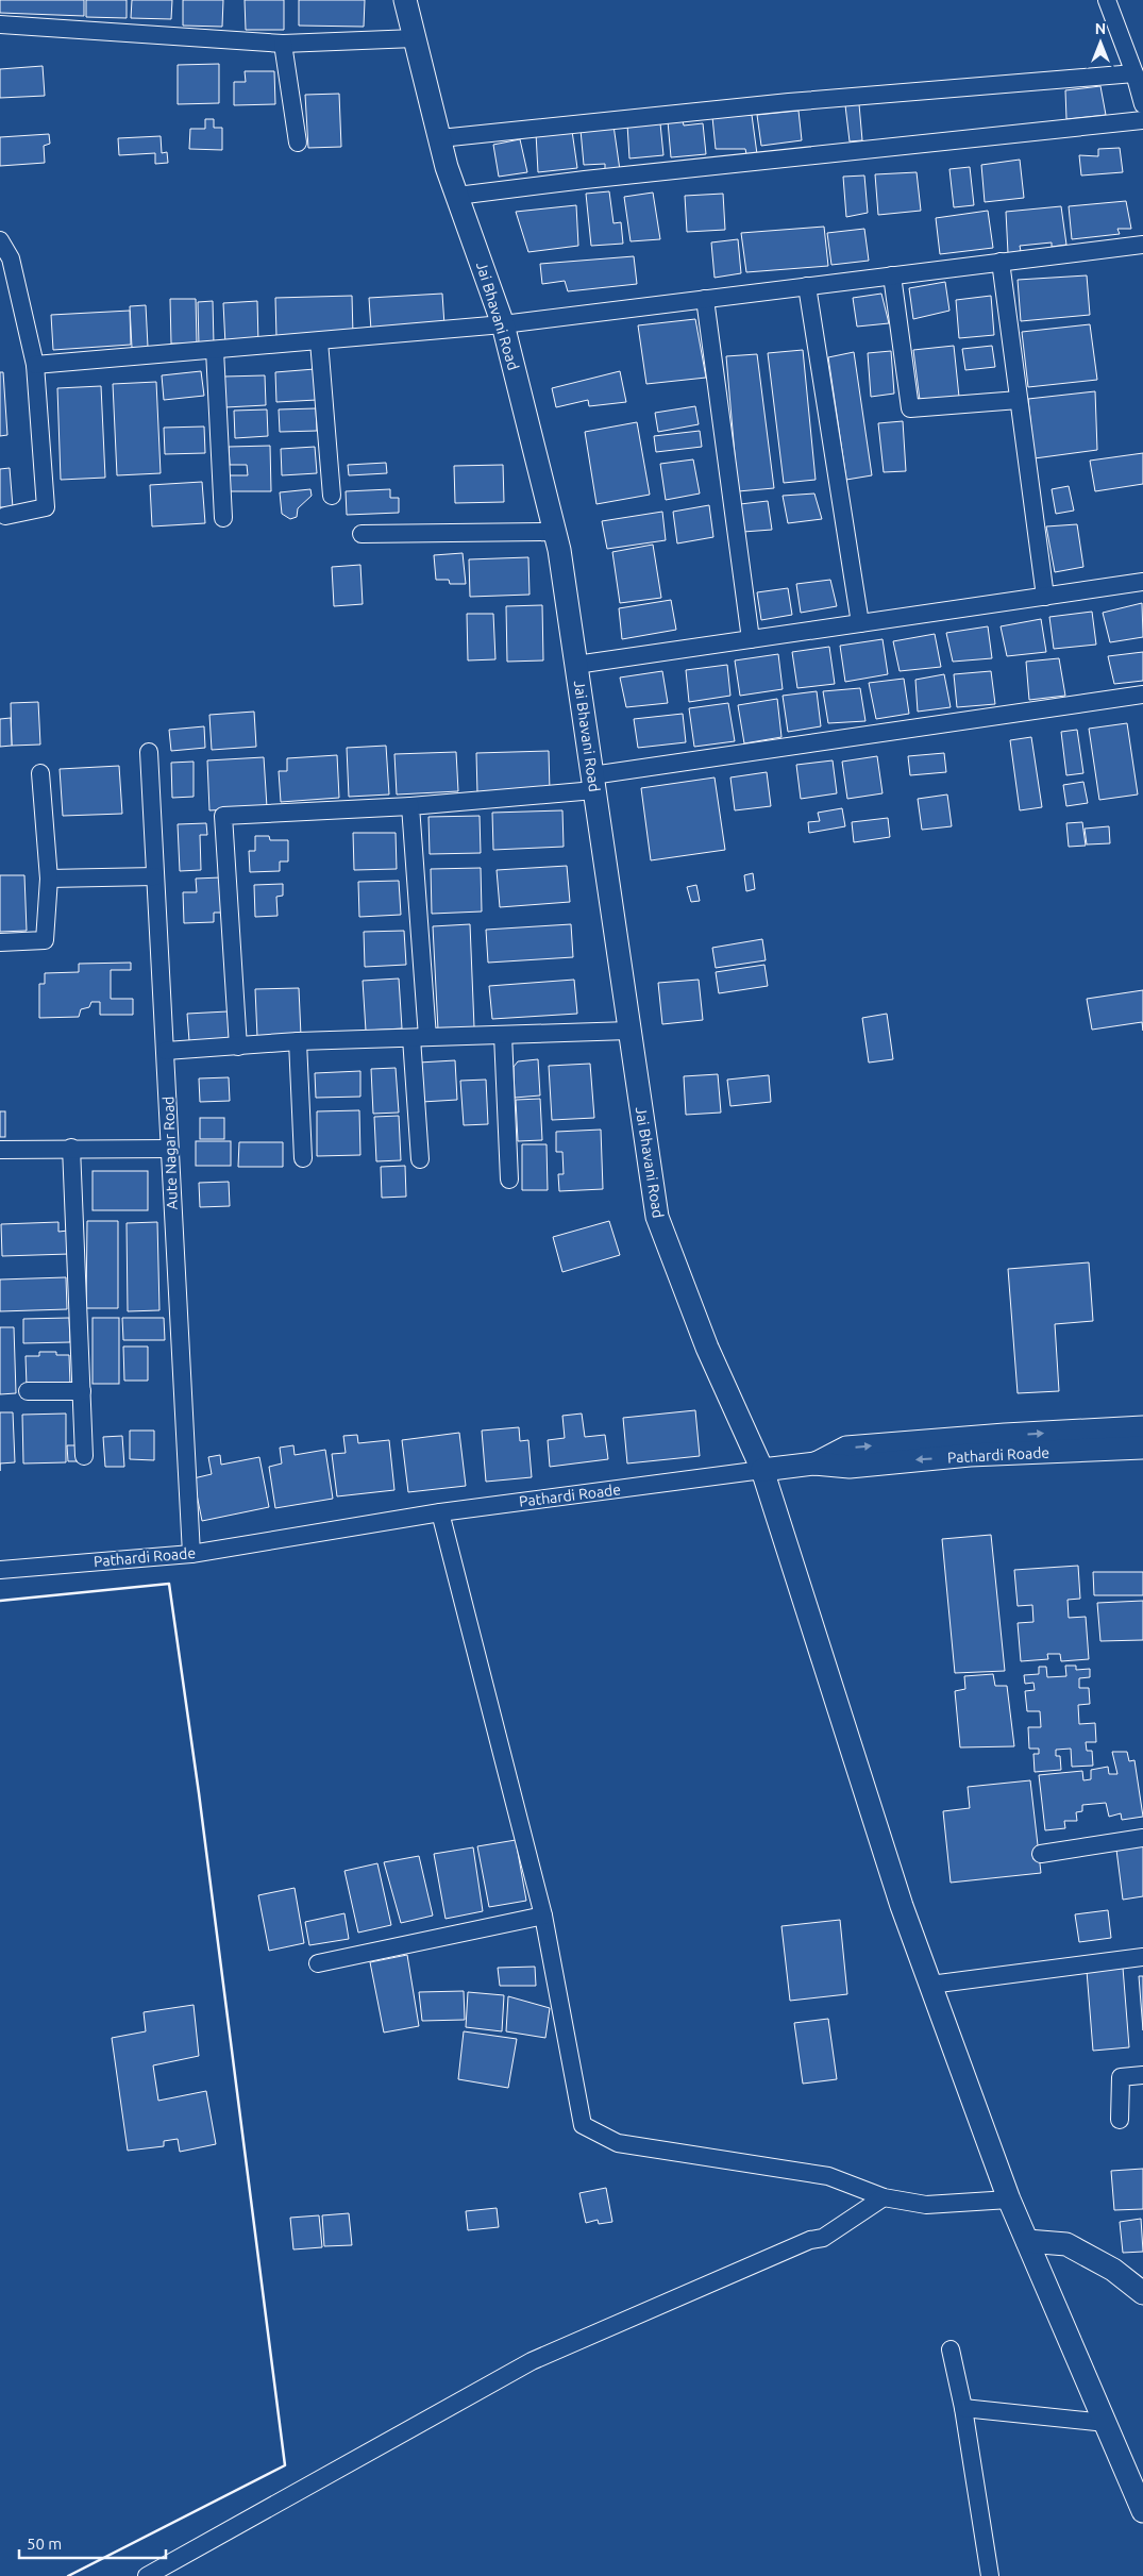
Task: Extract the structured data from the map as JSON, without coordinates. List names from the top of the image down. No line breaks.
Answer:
{"streets":{"street":["Jai Bhavani Road","Aute Nagar Road","Pathardi Roade"]},"crossings":[["Jai Bhavani Road","Pathardi Roade"],["Aute Nagar Road","Pathardi Roade"]],"scale_bar":"50 m","north":"top"}
